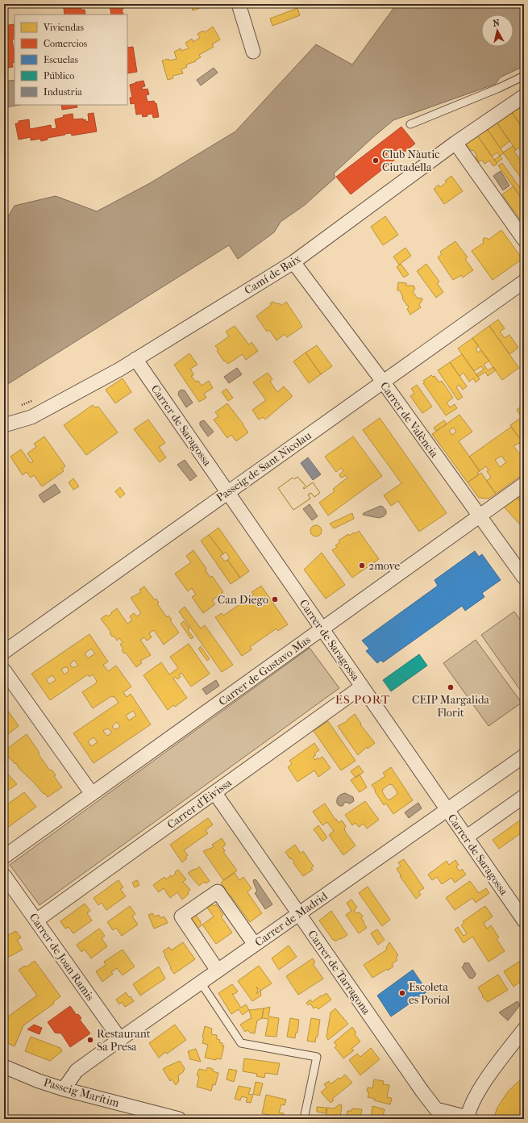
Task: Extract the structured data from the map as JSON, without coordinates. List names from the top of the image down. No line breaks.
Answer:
{"streets":{"street":["Camí de Baix","Carrer de València","Carrer de Saragossa","Passeig de Sant Nicolau","Carrer de Gustavo Mas","Carrer d'Eivissa","Carrer de Madrid","Carrer de Joan Ramis","Carrer de Tarragona","Passeig Marítim"]},"crossings":[["Camí de Baix","Carrer de València"],["Camí de Baix","Carrer de Saragossa"],["Carrer de València","Passeig de Sant Nicolau"],["Carrer de València","Carrer de Gustavo Mas"],["Carrer de Saragossa","Passeig de Sant Nicolau"],["Carrer de Saragossa","Carrer de Gustavo Mas"],["Carrer de Saragossa","Carrer d'Eivissa"],["Carrer de Saragossa","Carrer de Madrid"],["Carrer d'Eivissa","Carrer de Joan Ramis"],["Carrer d'Eivissa","Carrer de Tarragona"],["Carrer de Madrid","Carrer de Joan Ramis"],["Carrer de Madrid","Carrer de Tarragona"],["Carrer de Madrid","Passeig Marítim"]],"districts":["ES PORT"],"places":["Club Nàutic Ciutadella","2move","Can Diego","CEIP Margalida Florit","Escoleta es Poriol","Restaurant Sa Presa"],"legend":["Viviendas","Comercios","Escuelas","Público","Industria"],"north":"top"}
